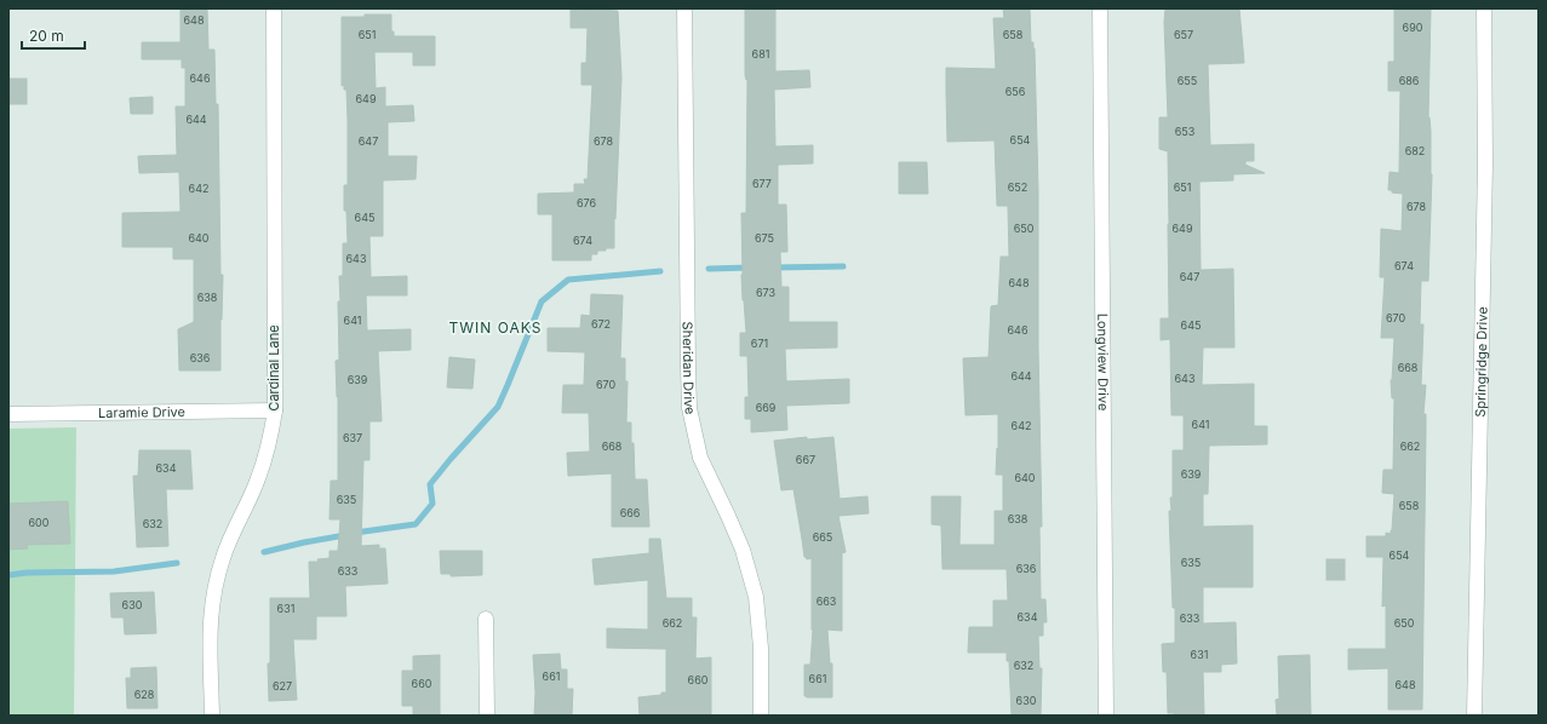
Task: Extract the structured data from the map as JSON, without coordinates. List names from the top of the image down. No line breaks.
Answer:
{"streets":{"street":["Longview Drive","Springridge Drive","Cardinal Lane","Sheridan Drive","Laramie Drive"]},"crossings":[["Cardinal Lane","Laramie Drive"]],"districts":["TWIN OAKS"],"house_numbers":["648","690","651","658","657","681","646","655","686","656","649","644","653","654","647","678","682","677","652","651","642","676","678","645","650","649","640","675","674","643","674","647","648","673","638","670","641","672","645","646","671","636","668","644","643","639","670","669","641","642","637","668","662","667","634","639","640","635","658","666","638","600","632","665","654","635","636","633","663","630","631","634","633","662","650","631","632","661","661","660","660","648","627","628","630"],"scale_bar":"20 m"}
